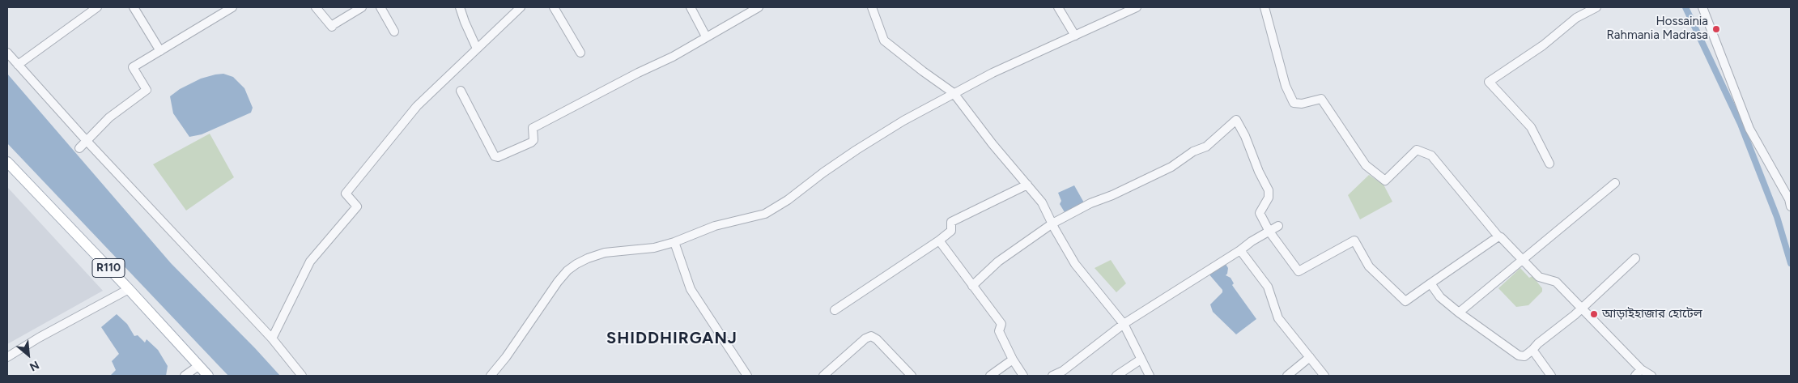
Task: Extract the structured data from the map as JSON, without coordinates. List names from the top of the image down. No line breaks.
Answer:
{"streets":{"main road":["R110"]},"districts":["SHIDDHIRGANJ"],"places":["Hossainia Rahmania Madrasa","আড়াইহাজার হোটেল"],"north":"bottom right"}
